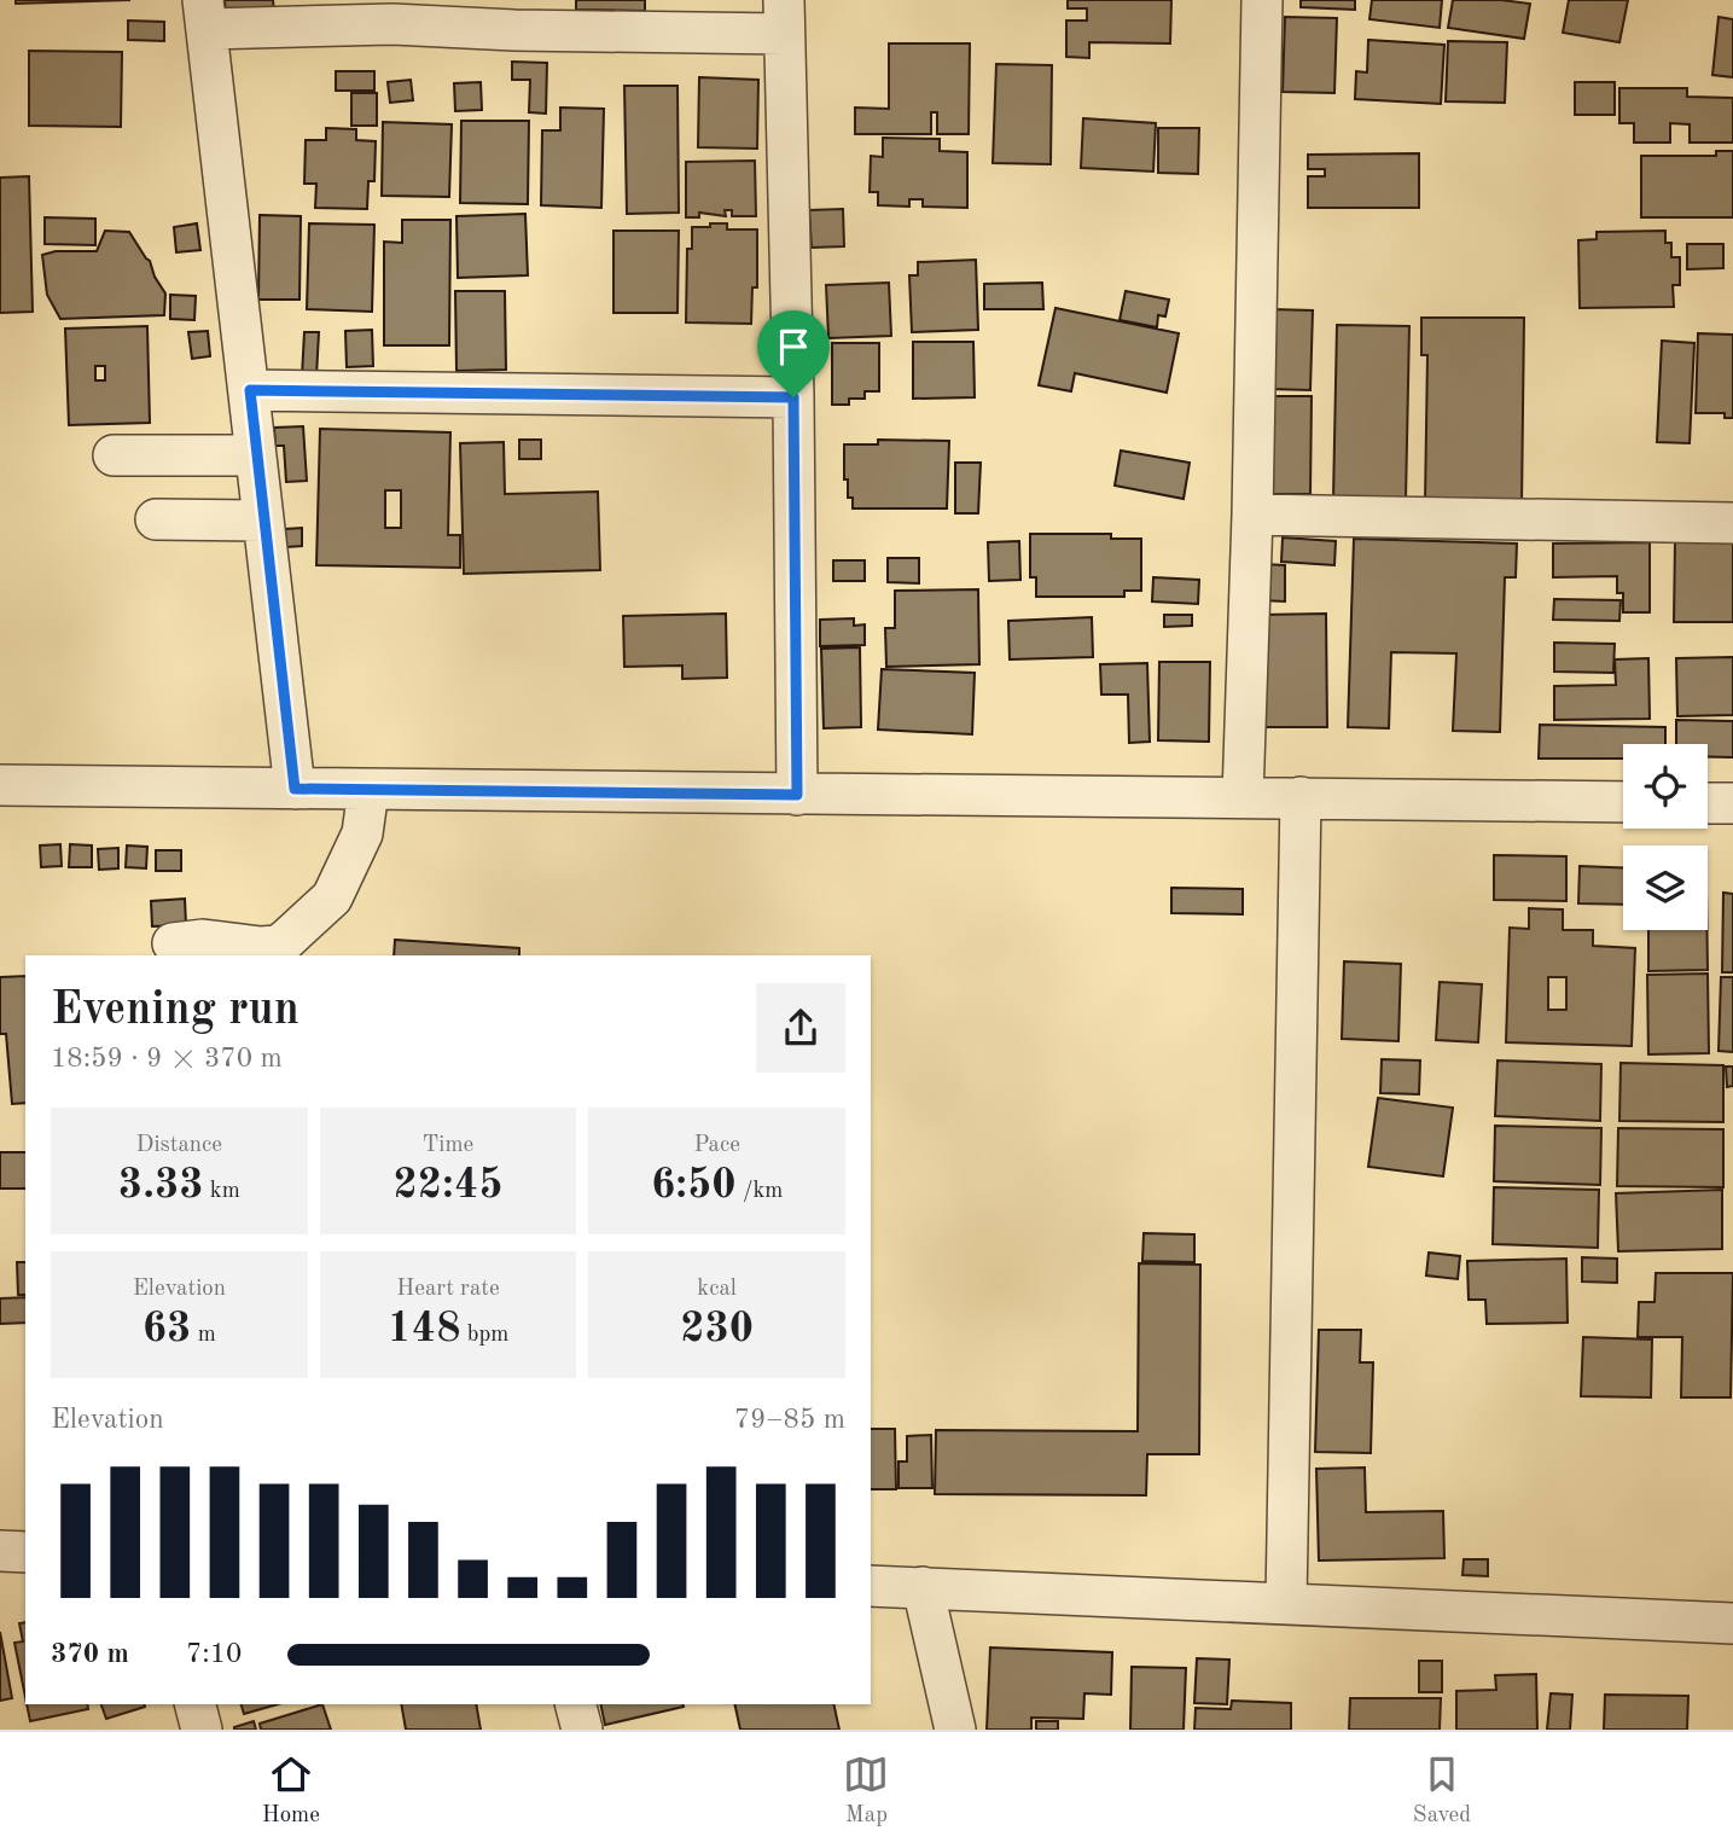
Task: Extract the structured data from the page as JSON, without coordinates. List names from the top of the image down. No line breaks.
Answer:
{"page":{"heading":["Evening run","18:59 · 9 × 370 m"],"stats":[["Distance","3.33 km"],["Time","22:45"],["Pace","6:50 /km"],["Elevation","63 m"],["Heart rate","148 bpm"],["kcal","230"]],"chart":["Elevation","79–85 m"],"list":[{"name":"370 m","note":"7:10"}],"tabs":["Home","Map","Saved"]}}
